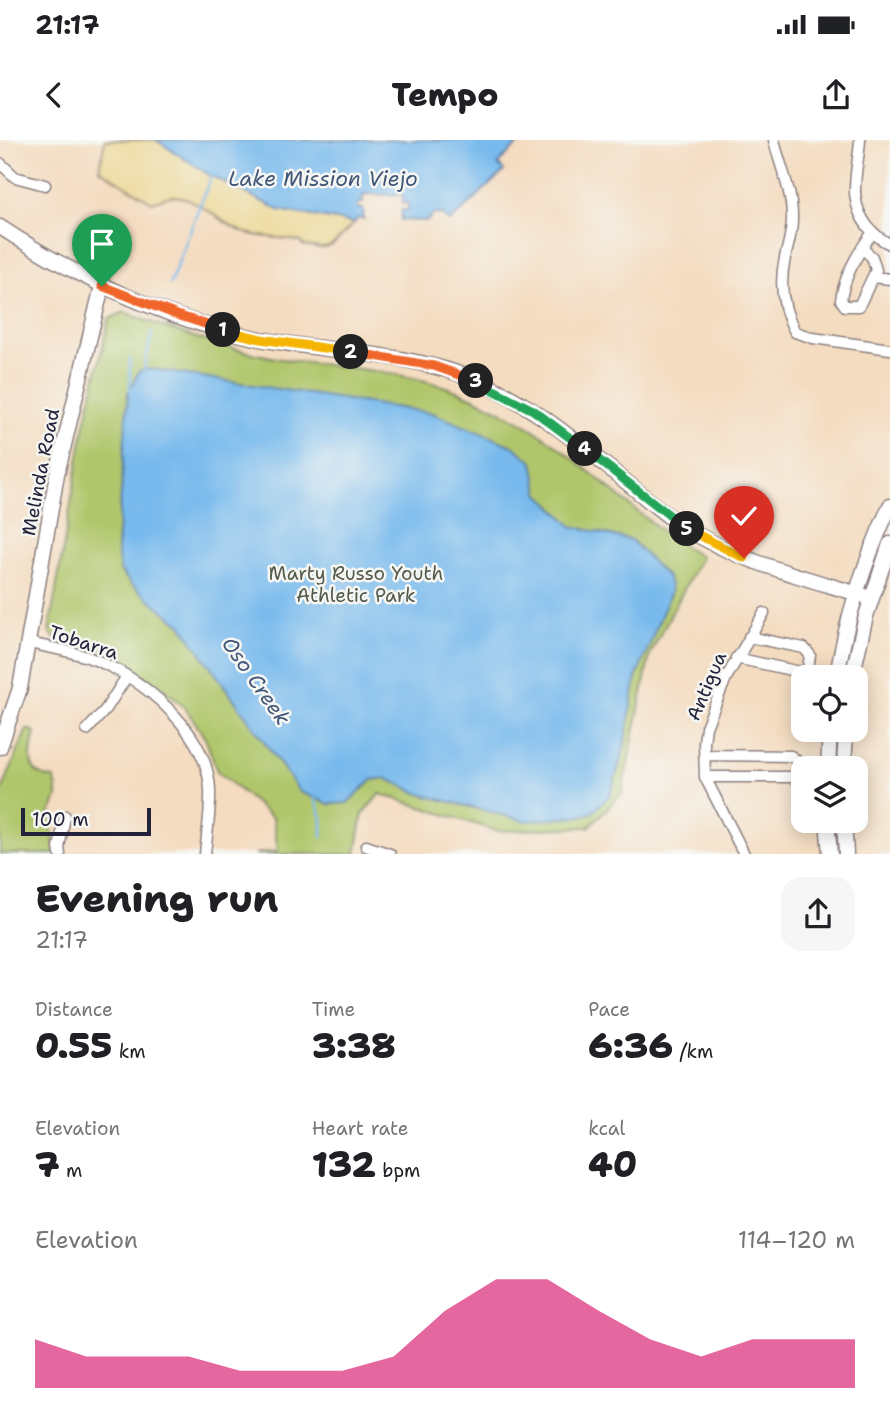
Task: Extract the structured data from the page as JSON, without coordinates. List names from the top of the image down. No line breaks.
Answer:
{"streets":{"main road":["Melinda Road"],"street":["Tobarra","Antigua"]},"crossings":[["Melinda Road","Tobarra"]],"water":["Lake Mission Viejo","Oso Creek"],"parks":["Marty Russo Youth Athletic Park"],"scale_bar":"100 m","page":{"status":"21:17","header":"Tempo","pins":["1","2","3","4","5"],"scale":"100 m","heading":["Evening run","21:17"],"stats":[["Distance","0.55 km"],["Time","3:38"],["Pace","6:36 /km"],["Elevation","7 m"],["Heart rate","132 bpm"],["kcal","40"]],"chart":["Elevation","114–120 m"]}}
